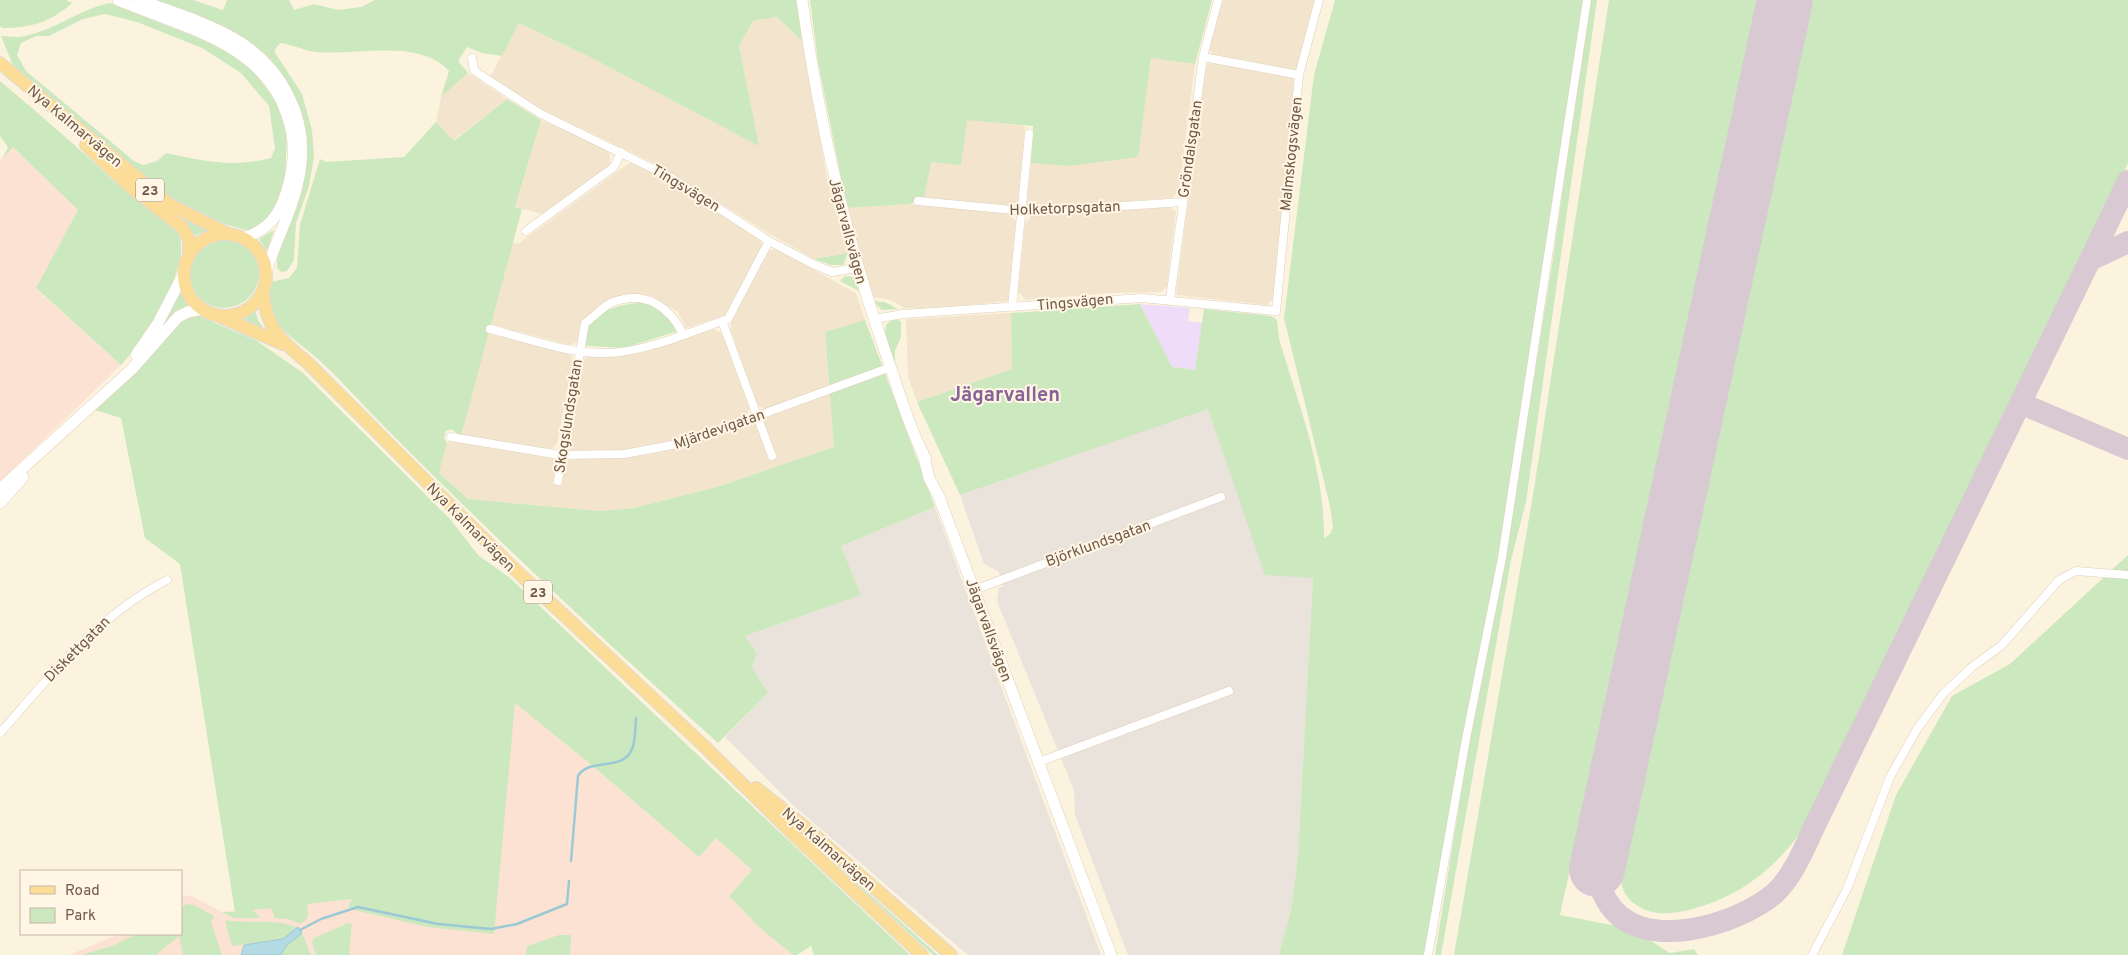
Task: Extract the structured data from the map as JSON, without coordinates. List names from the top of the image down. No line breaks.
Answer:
{"streets":{"main road":["Nya Kalmarvägen","23","Jägarvallsvägen"],"street":["Gröndalsgatan","Malmskogsvägen","Tingsvägen","Holketorpsgatan","Skogslundsgatan","Mjärdevigatan","Björklundsgatan","Diskettgatan"]},"crossings":[["Nya Kalmarvägen","23"],["Gröndalsgatan","Tingsvägen"],["Gröndalsgatan","Holketorpsgatan"],["Malmskogsvägen","Tingsvägen"],["Tingsvägen","Jägarvallsvägen"],["Jägarvallsvägen","Mjärdevigatan"],["Jägarvallsvägen","Björklundsgatan"],["Skogslundsgatan","Mjärdevigatan"]],"districts":["Jägarvallen"],"legend":["Road","Park"]}
